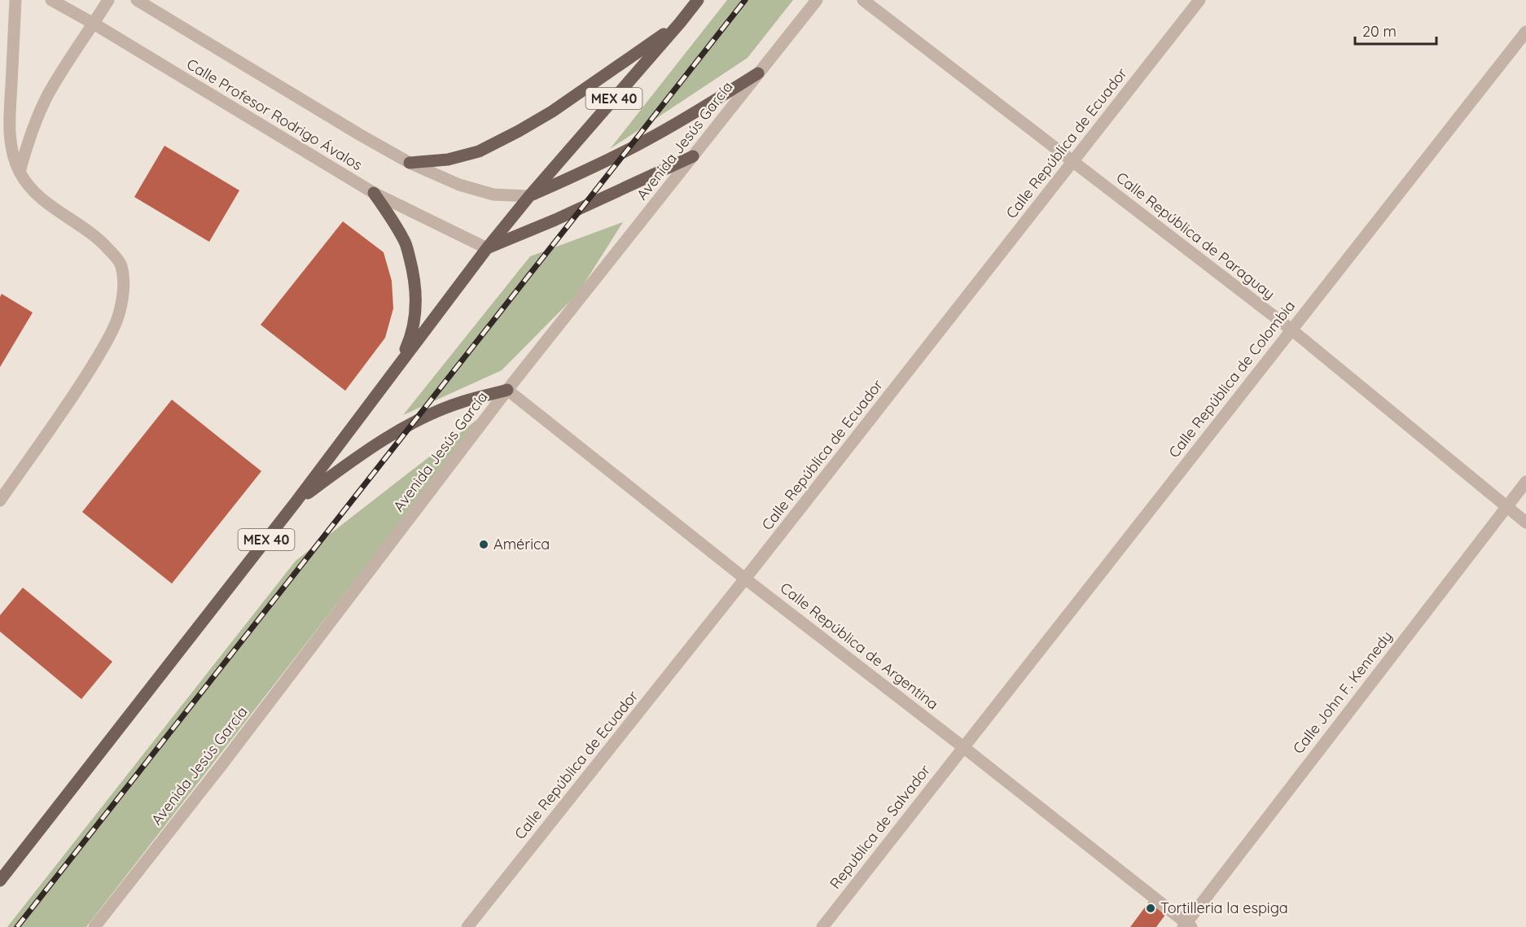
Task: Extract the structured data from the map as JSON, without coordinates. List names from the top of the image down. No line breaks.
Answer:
{"streets":{"main road":["MEX 40"],"street":["Calle Profesor Rodrigo Ávalos","Avenida Jesús García","Calle República de Ecuador","Calle República de Paraguay","Calle República de Colombia","Calle República de Argentina","Calle John F. Kennedy","Republica de Salvador"]},"crossings":[["MEX 40","Calle Profesor Rodrigo Ávalos"],["Avenida Jesús García","Calle República de Argentina"],["Calle República de Ecuador","Calle República de Paraguay"],["Calle República de Ecuador","Calle República de Argentina"],["Calle República de Paraguay","Calle República de Colombia"],["Calle República de Paraguay","Calle John F. Kennedy"],["Calle República de Colombia","Calle República de Argentina"],["Calle República de Colombia","Republica de Salvador"],["Calle República de Argentina","Calle John F. Kennedy"],["Calle República de Argentina","Republica de Salvador"]],"places":["América","Tortilleria la espiga"],"scale_bar":"20 m"}
